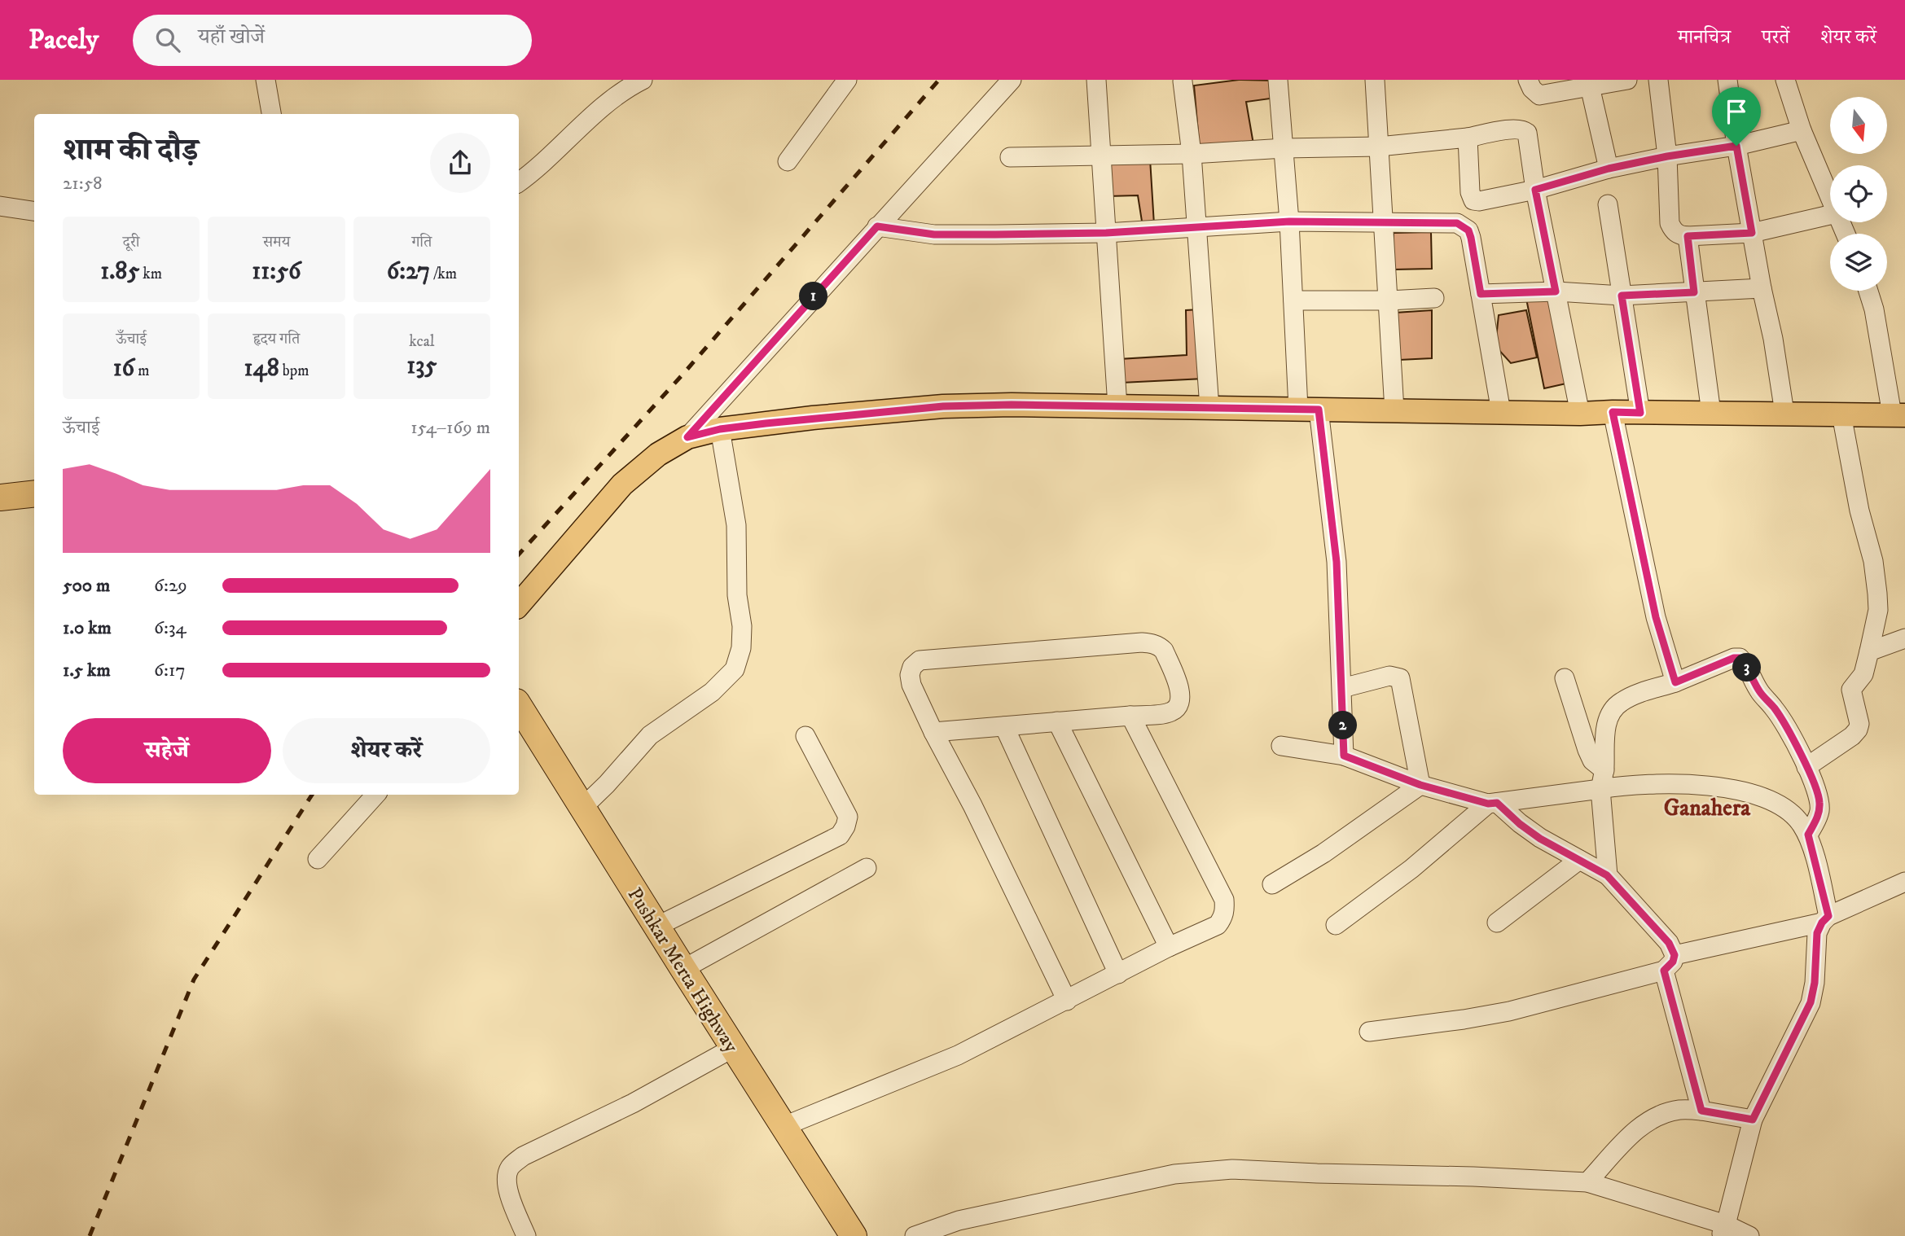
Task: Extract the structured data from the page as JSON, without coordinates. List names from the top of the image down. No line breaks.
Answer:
{"streets":{"highway":["Pushkar Merta Highway"]},"districts":["Ganahera"],"north":"bottom","page":{"header":"Pacely","search":"यहाँ खोजें","nav":["मानचित्र","परतें","शेयर करें"],"heading":["शाम की दौड़","21:58"],"stats":[["दूरी","1.85 km"],["समय","11:56"],["गति","6:27 /km"],["ऊँचाई","16 m"],["हृदय गति","148 bpm"],["kcal","135"]],"pins":["1","3","2"],"chart":["ऊँचाई","154–169 m"],"list":[{"name":"500 m","note":"6:29"},{"name":"1.0 km","note":"6:34"},{"name":"1.5 km","note":"6:17"}],"buttons":["सहेजें","शेयर करें"]}}
